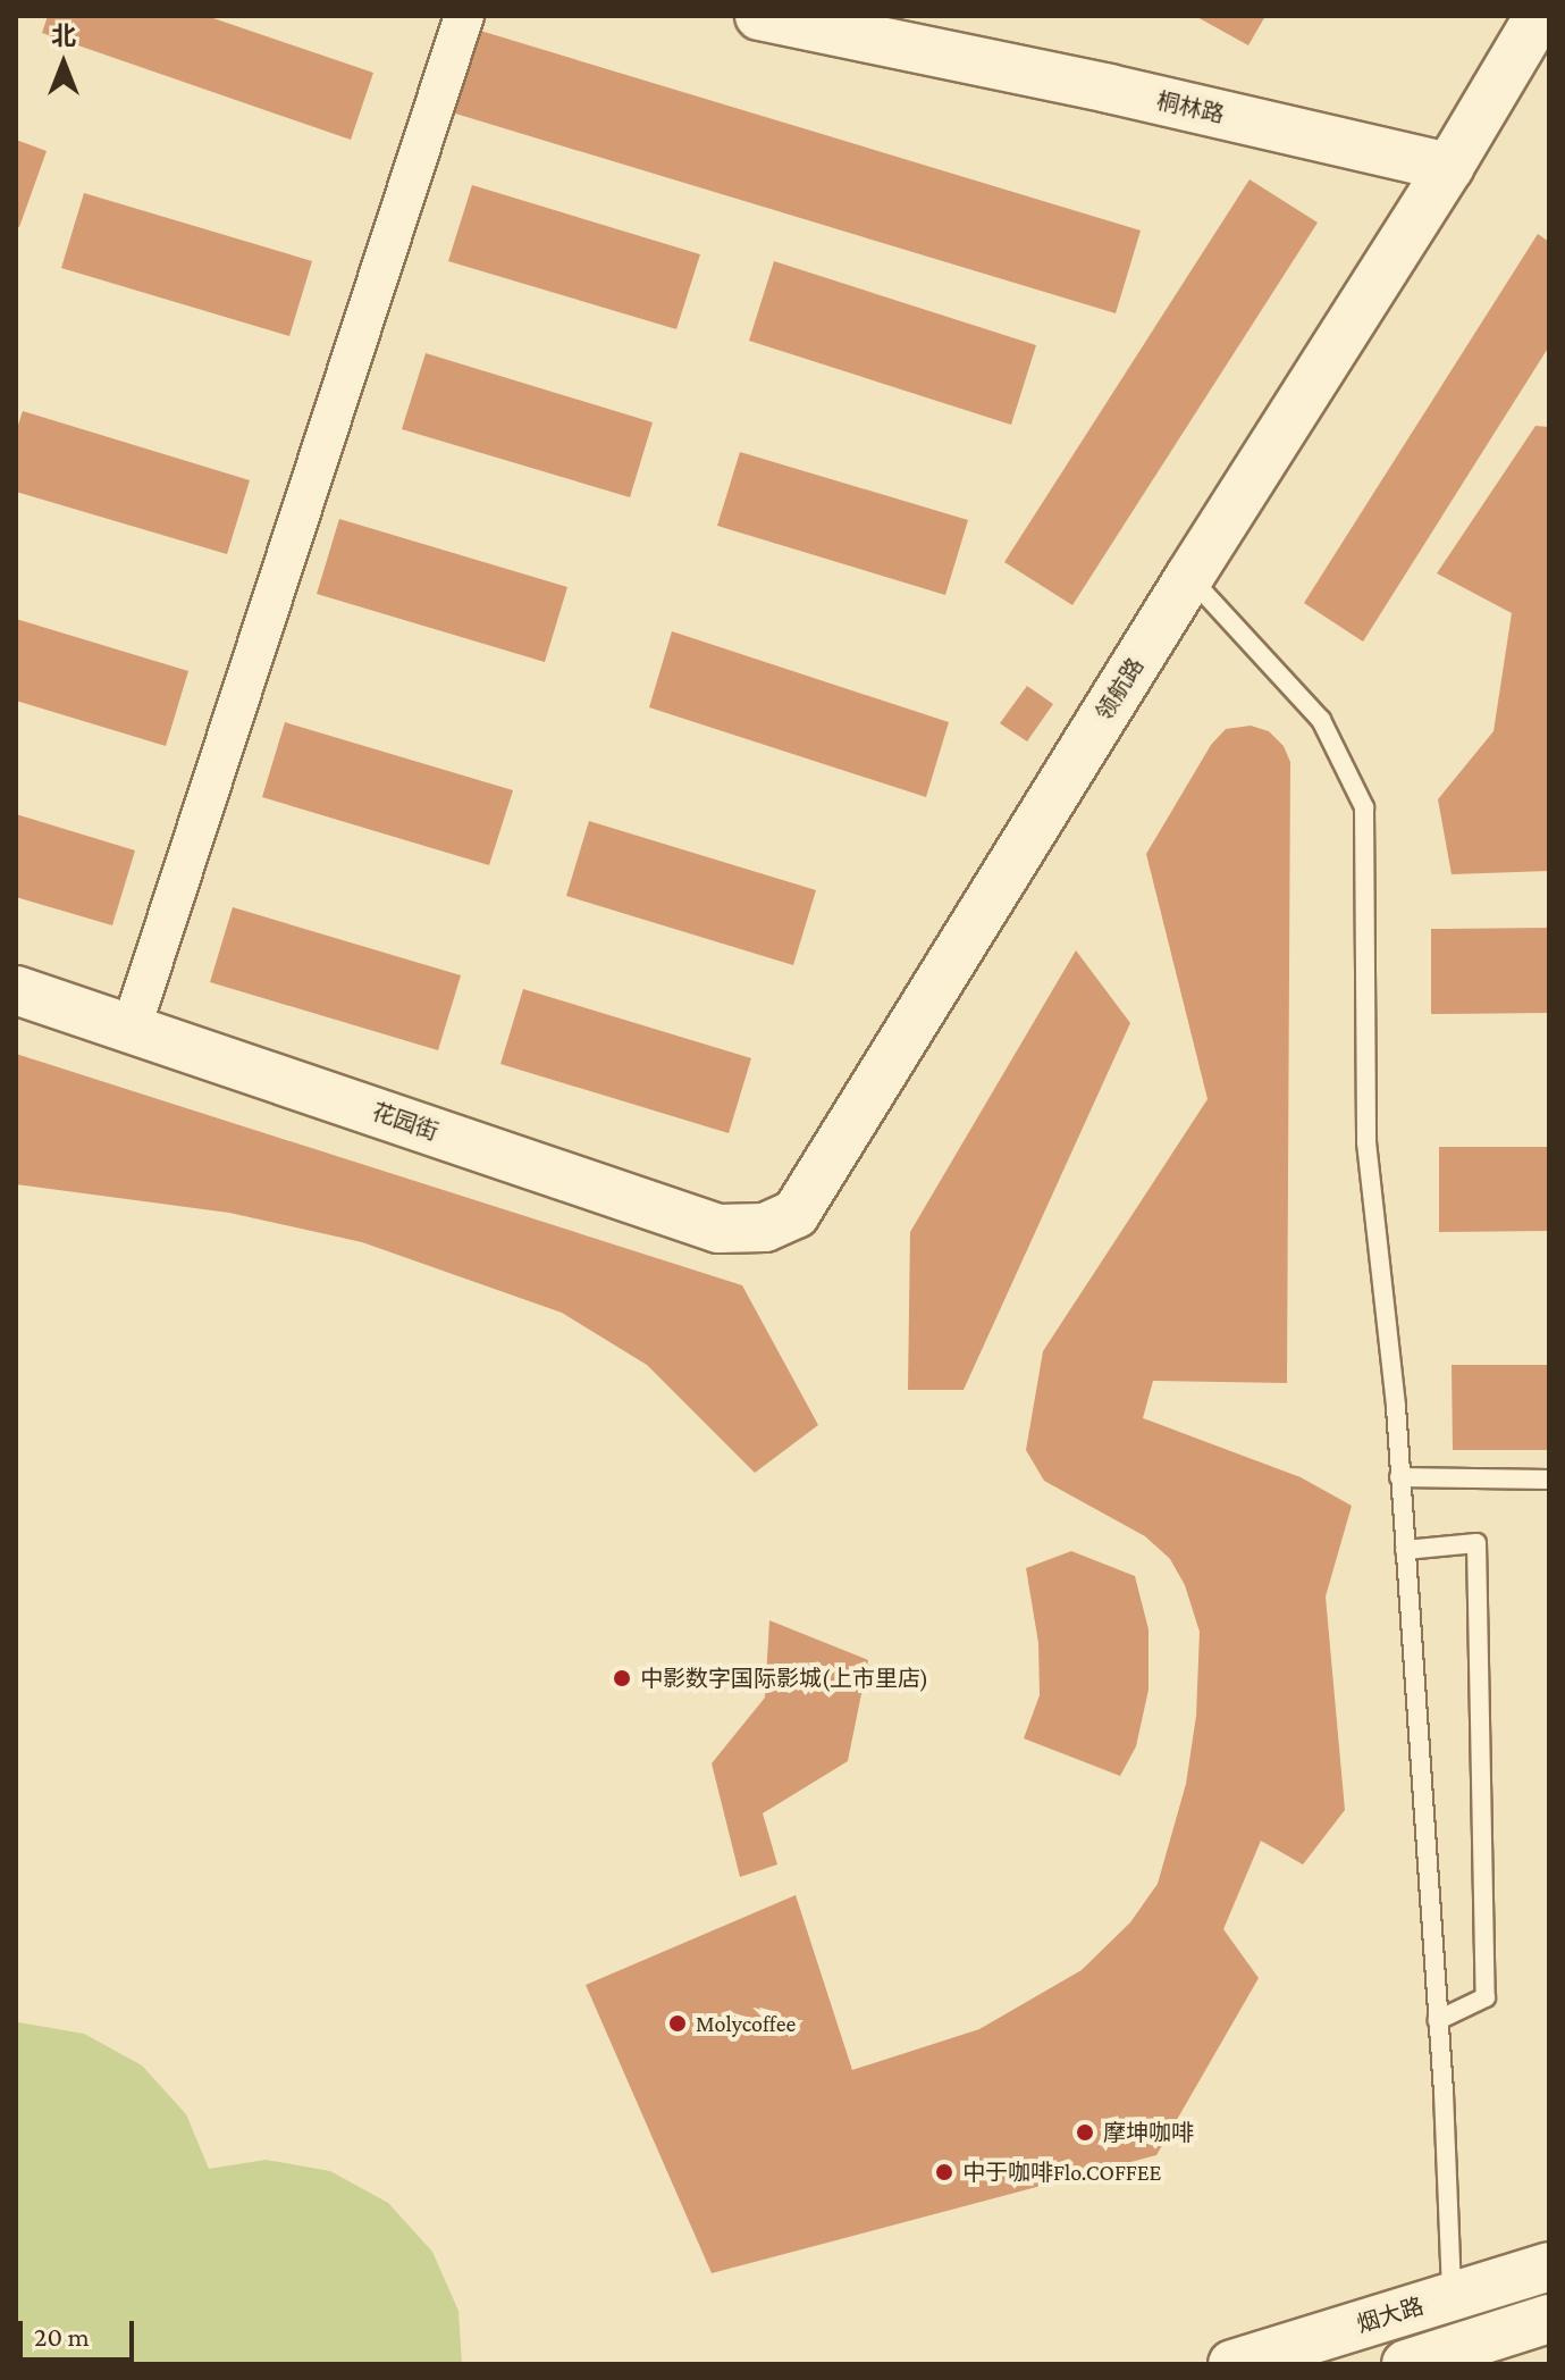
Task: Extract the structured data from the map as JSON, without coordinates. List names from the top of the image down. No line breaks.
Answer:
{"streets":{"street":["桐林路","领航路","花园街","烟大路"]},"crossings":[["桐林路","领航路"],["领航路","花园街"]],"places":["中影数字国际影城(上市里店)","Molycoffee","摩坤咖啡","中于咖啡Flo.COFFEE"],"scale_bar":"20 m","north":"top"}
